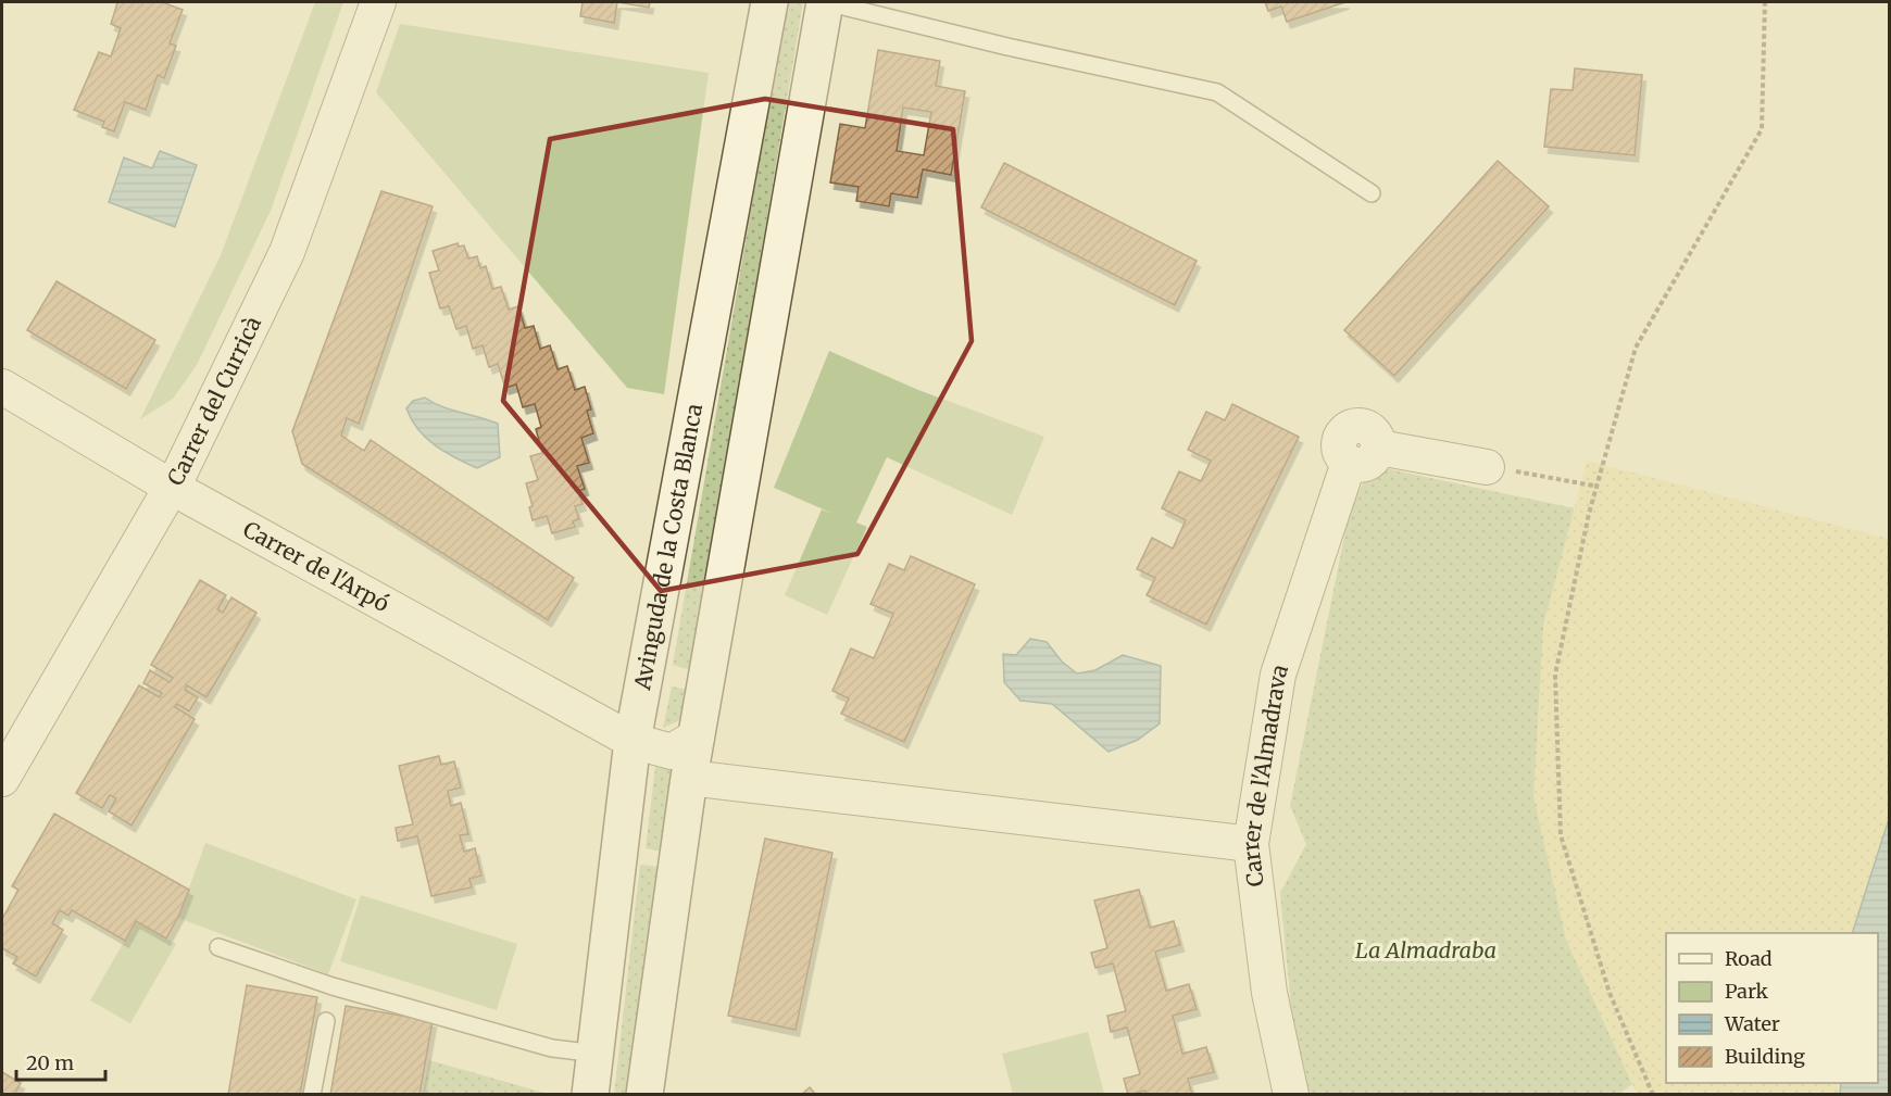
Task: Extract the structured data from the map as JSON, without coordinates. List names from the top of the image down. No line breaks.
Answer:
{"streets":{"street":["Carrer del Curricà","Avinguda de la Costa Blanca","Carrer de l'Arpó","Carrer de l'Almadrava"]},"crossings":[["Carrer del Curricà","Carrer de l'Arpó"],["Avinguda de la Costa Blanca","Carrer de l'Arpó"]],"parks":["La Almadraba"],"legend":["Road","Park","Water","Building"],"scale_bar":"20 m"}
